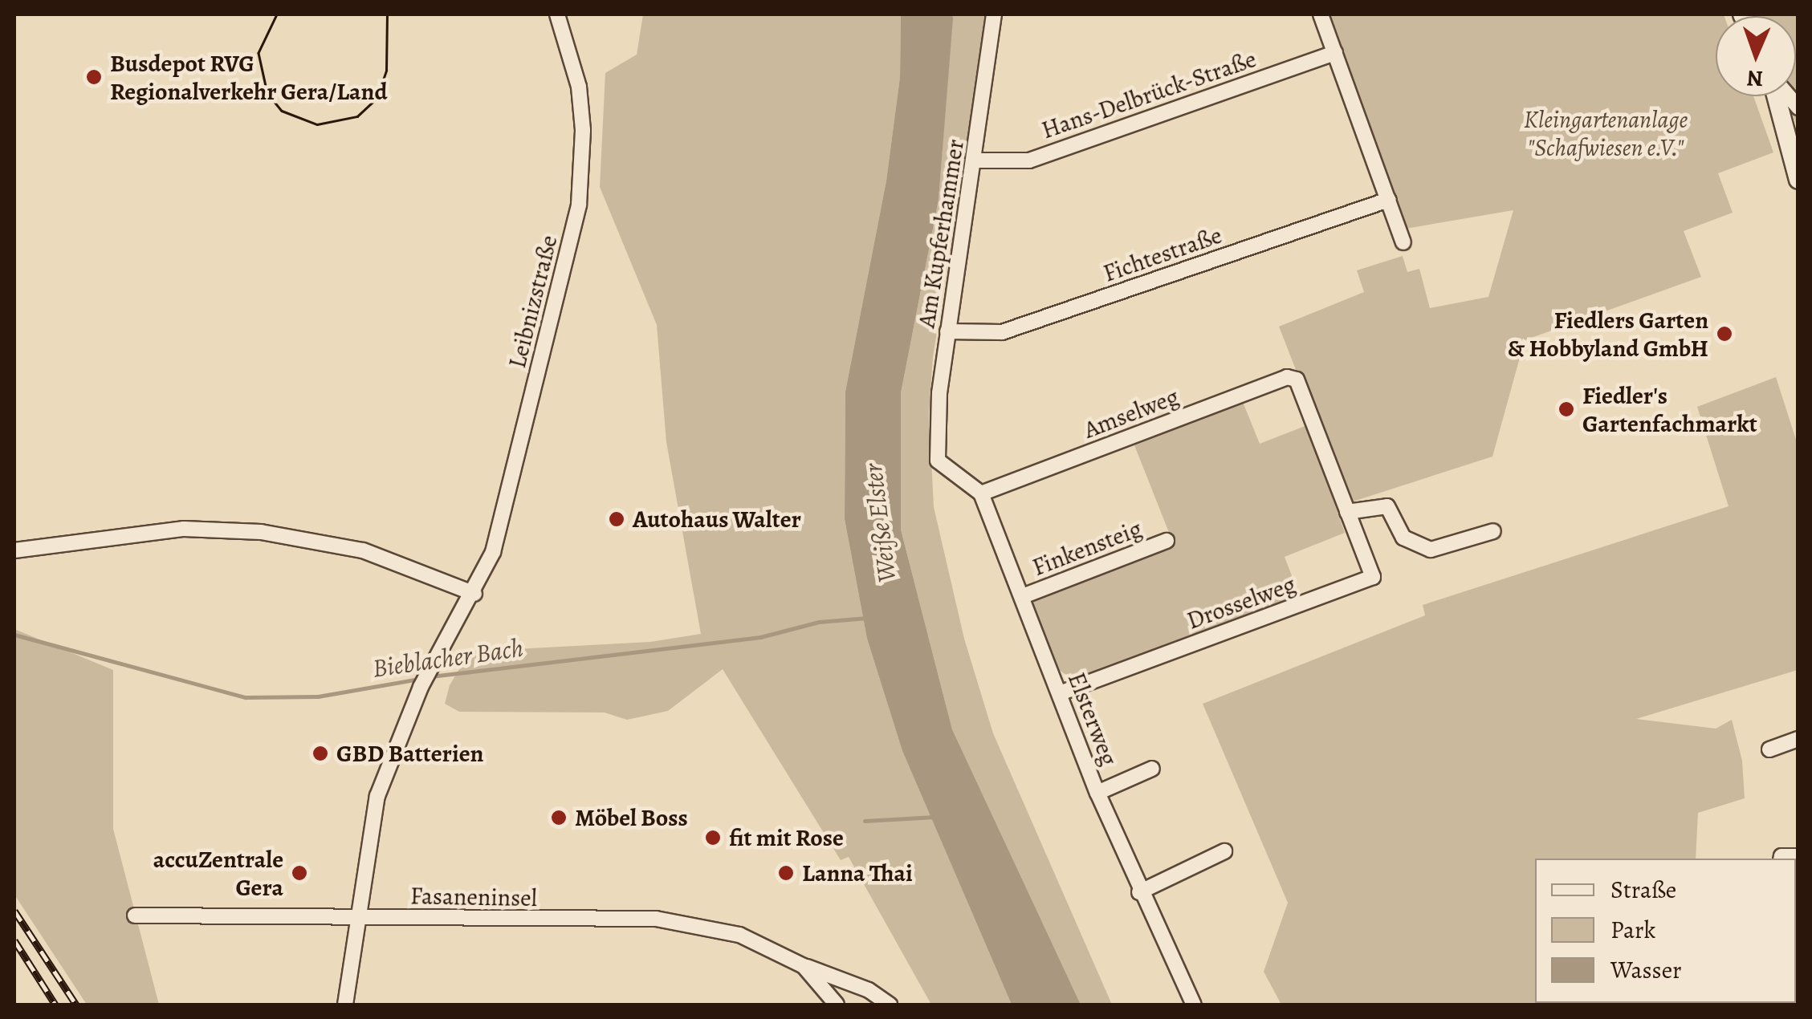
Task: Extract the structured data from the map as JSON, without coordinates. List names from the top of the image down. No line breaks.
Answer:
{"streets":{"street":["Hans-Delbrück-Straße","Am Kupferhammer","Fichtestraße","Leibnizstraße","Amselweg","Finkensteig","Drosselweg","Elsterweg","Fasaneninsel"]},"crossings":[["Hans-Delbrück-Straße","Am Kupferhammer"],["Am Kupferhammer","Fichtestraße"],["Am Kupferhammer","Amselweg"],["Am Kupferhammer","Elsterweg"],["Leibnizstraße","Fasaneninsel"],["Amselweg","Drosselweg"],["Amselweg","Elsterweg"],["Finkensteig","Elsterweg"],["Drosselweg","Elsterweg"]],"water":["Weiße Elster","Bieblacher Bach"],"parks":["Kleingartenanlage \"Schafwiesen e.V.\""],"places":["Busdepot RVG Regionalverkehr Gera/Land","Fiedlers Garten & Hobbyland GmbH","Fiedler's Gartenfachmarkt","Autohaus Walter","GBD Batterien","Möbel Boss","fit mit Rose","accuZentrale Gera","Lanna Thai"],"legend":["Straße","Park","Wasser"],"north":"bottom"}
